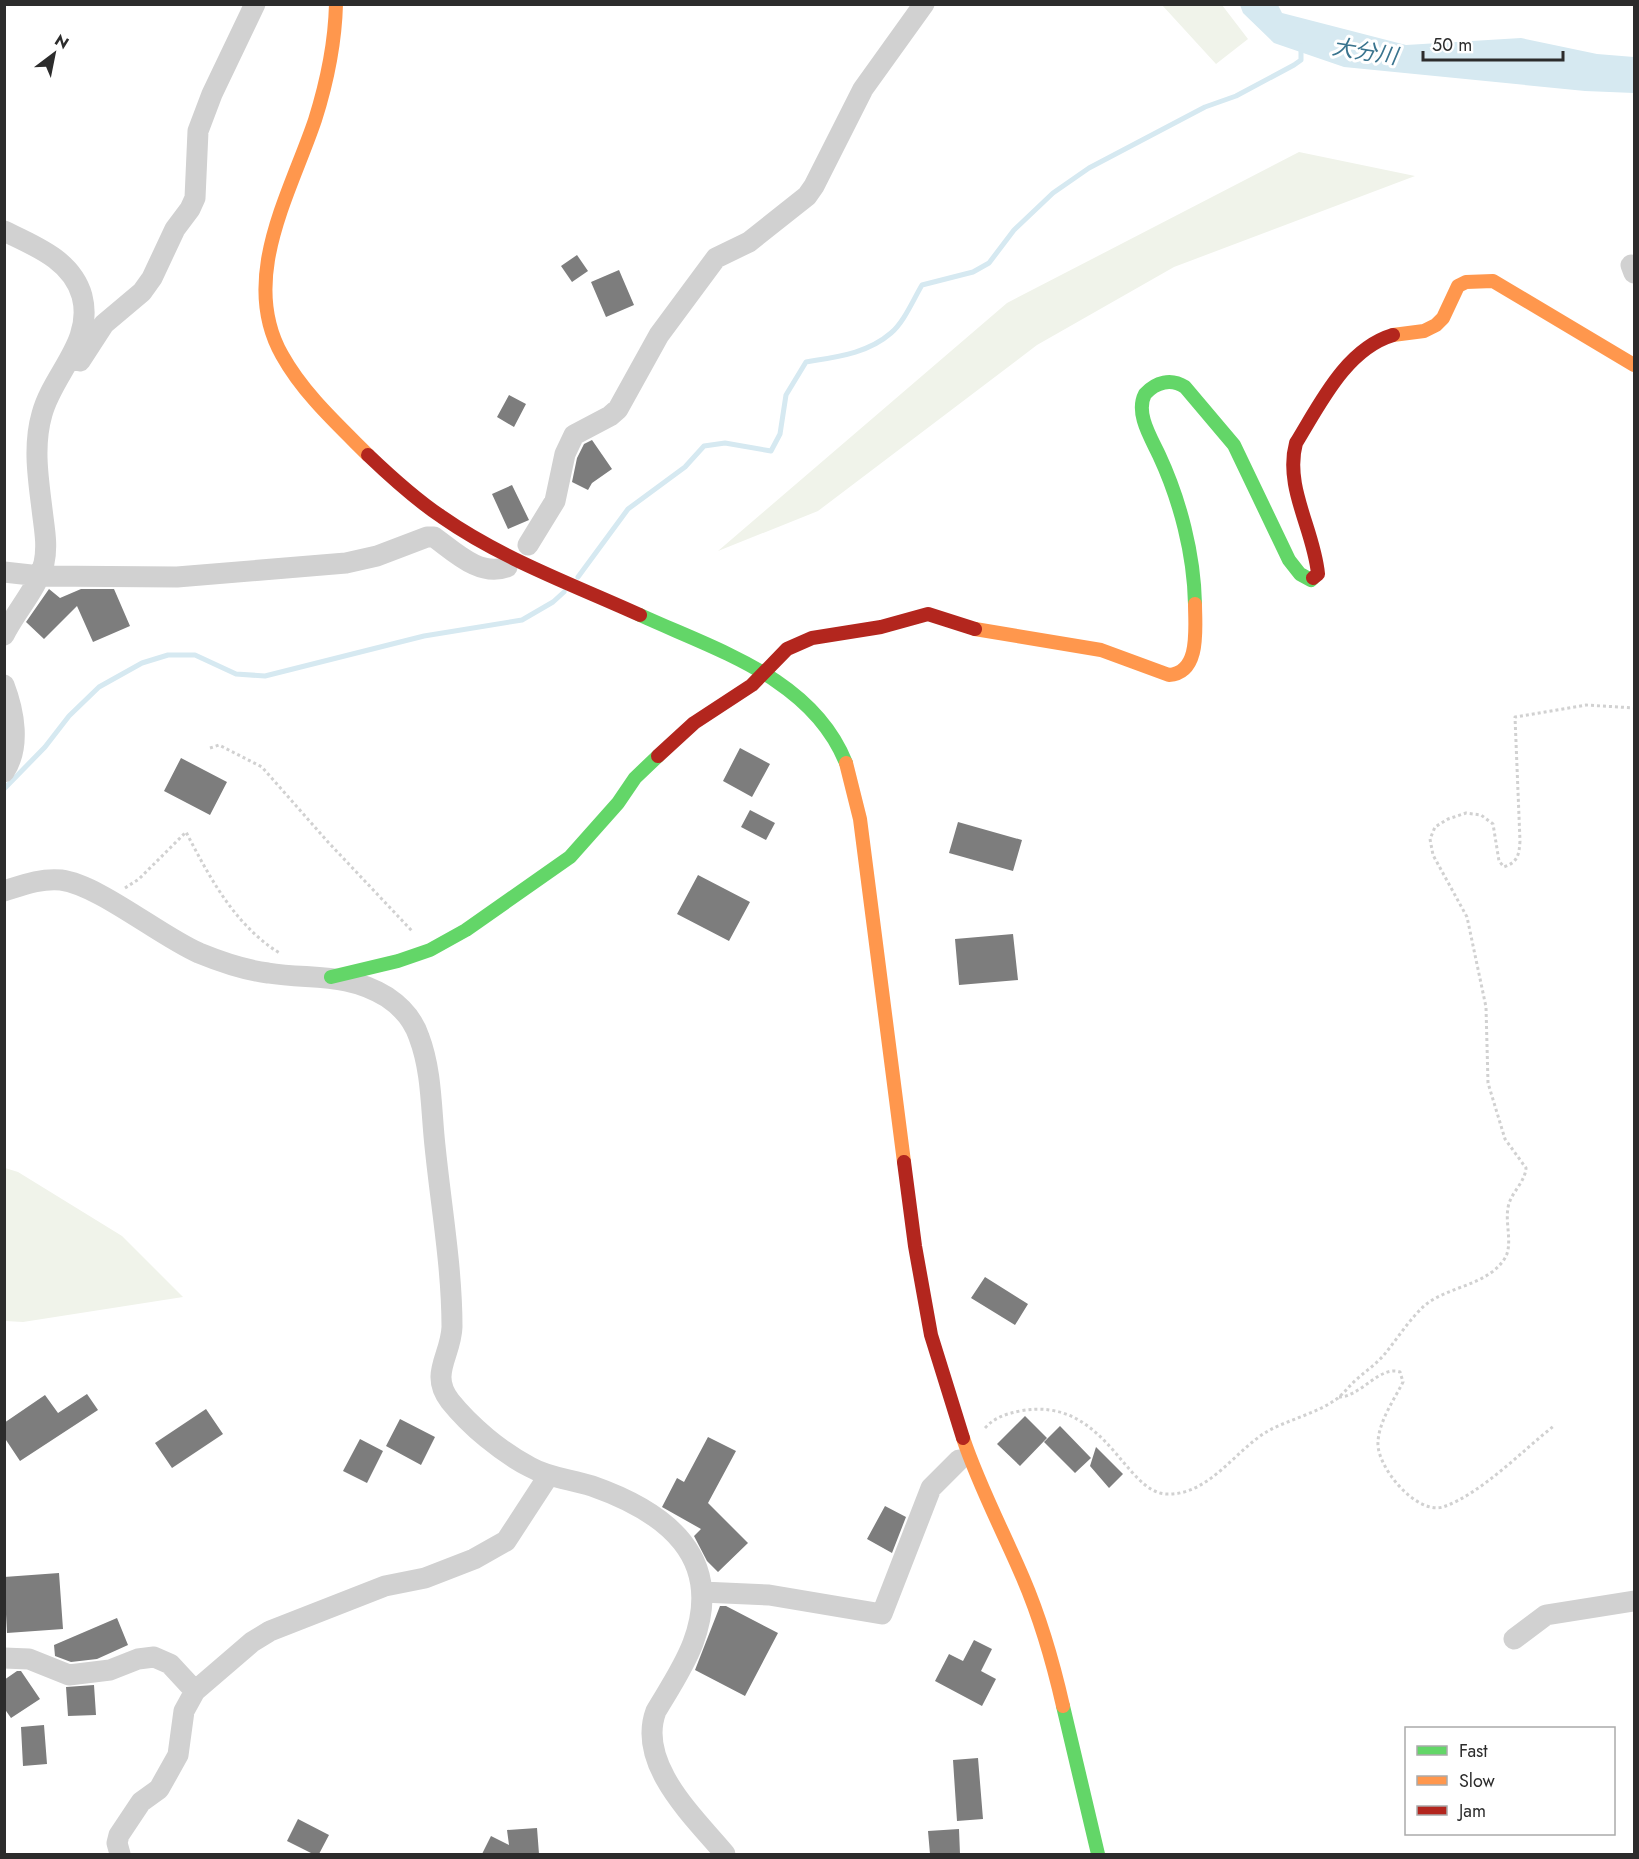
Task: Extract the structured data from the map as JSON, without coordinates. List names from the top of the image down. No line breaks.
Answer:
{"water":["大分川"],"legend":["Fast","Slow","Jam"],"scale_bar":"50 m","north":"top right"}
